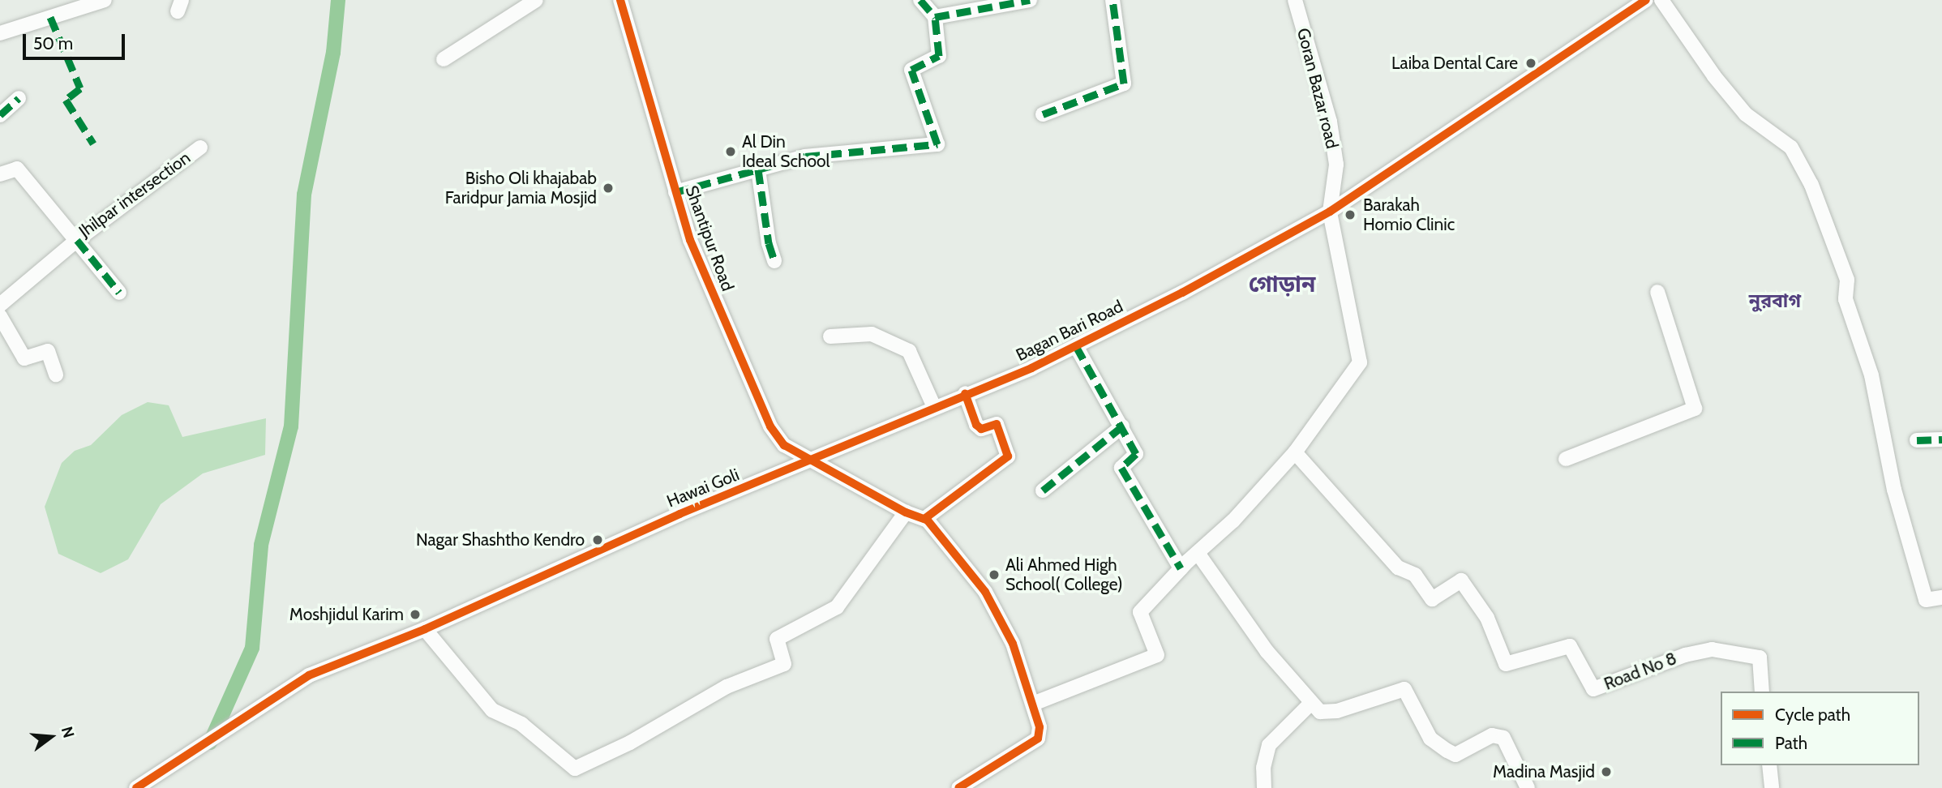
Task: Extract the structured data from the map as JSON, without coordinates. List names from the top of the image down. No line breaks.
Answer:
{"streets":{"street":["Goran Bazar road","Jhilpar intersection","Shantipur Road","Bagan Bari Road","Hawai Goli","Road No 8"]},"crossings":[["Goran Bazar road","Bagan Bari Road"],["Goran Bazar road","Road No 8"],["Shantipur Road","Bagan Bari Road"],["Shantipur Road","Hawai Goli"],["Bagan Bari Road","Hawai Goli"]],"districts":["গোড়ান","নুরবাগ"],"places":["Laiba Dental Care","Al Din Ideal School","Bisho Oli khajabab Faridpur Jamia Mosjid","Barakah Homio Clinic","Nagar Shashtho Kendro","Ali Ahmed High School( College)","Moshjidul Karim","Madina Masjid"],"legend":["Cycle path","Path"],"scale_bar":"50 m","north":"right"}
